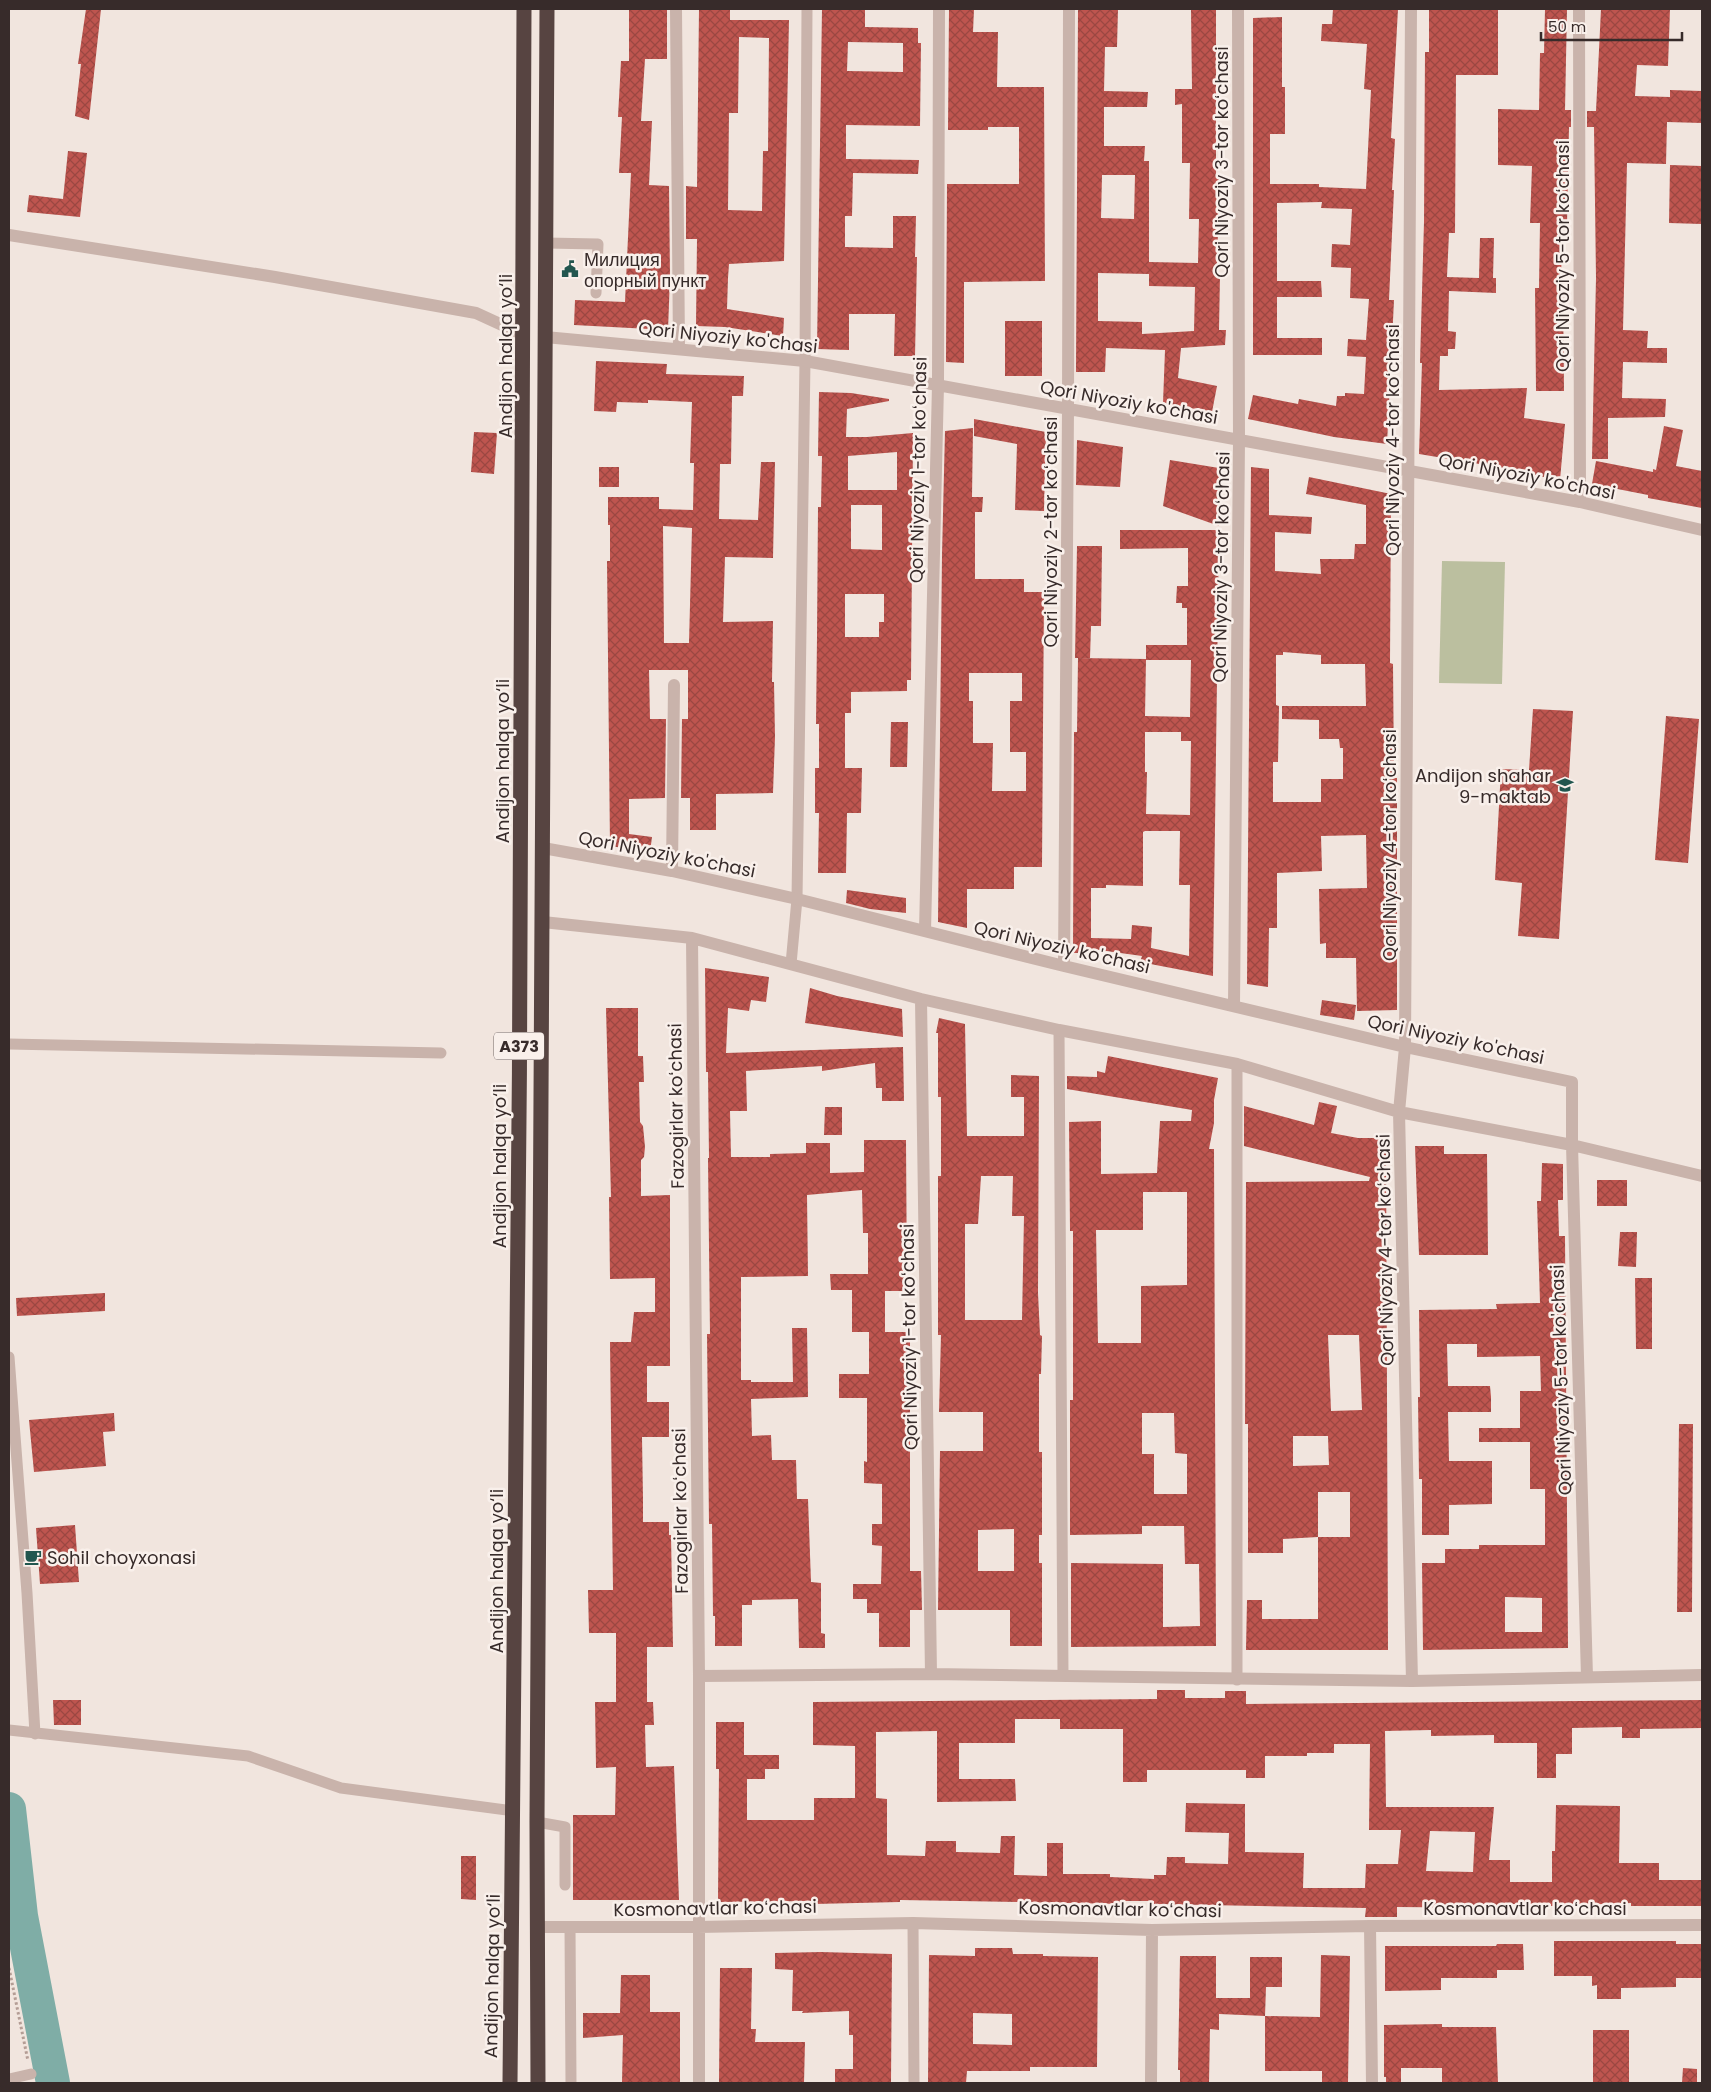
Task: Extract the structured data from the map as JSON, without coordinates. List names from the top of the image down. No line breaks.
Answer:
{"streets":{"highway":["Andijon halqa yo‘li","A373"],"street":["Qori Niyoziy 3-tor koʻchasi","Qori Niyoziy 5-tor koʻchasi","Qori Niyoziy ko'chasi","Qori Niyoziy 4-tor koʻchasi","Qori Niyoziy 1-tor koʻchasi","Qori Niyoziy 2-tor koʻchasi","Fazogirlar koʻchasi","Qori Niyoziy 5-tor ko'chasi","Kosmonavtlar koʻchasi"]},"crossings":[["Qori Niyoziy 3-tor koʻchasi","Qori Niyoziy ko'chasi"],["Qori Niyoziy 5-tor koʻchasi","Qori Niyoziy ko'chasi"],["Qori Niyoziy ko'chasi","Qori Niyoziy 4-tor koʻchasi"],["Qori Niyoziy ko'chasi","Qori Niyoziy 1-tor koʻchasi"],["Qori Niyoziy ko'chasi","Qori Niyoziy 2-tor koʻchasi"],["Qori Niyoziy ko'chasi","A373"],["Qori Niyoziy ko'chasi","Qori Niyoziy 5-tor ko'chasi"],["A373","Kosmonavtlar koʻchasi"],["Fazogirlar koʻchasi","Kosmonavtlar koʻchasi"]],"places":{"public building":["Милиция опорный пункт"],"school or university":["Andijon shahar 9-maktab"],"cafe":["Sohil choyxonasi"]},"scale_bar":"50 m"}
